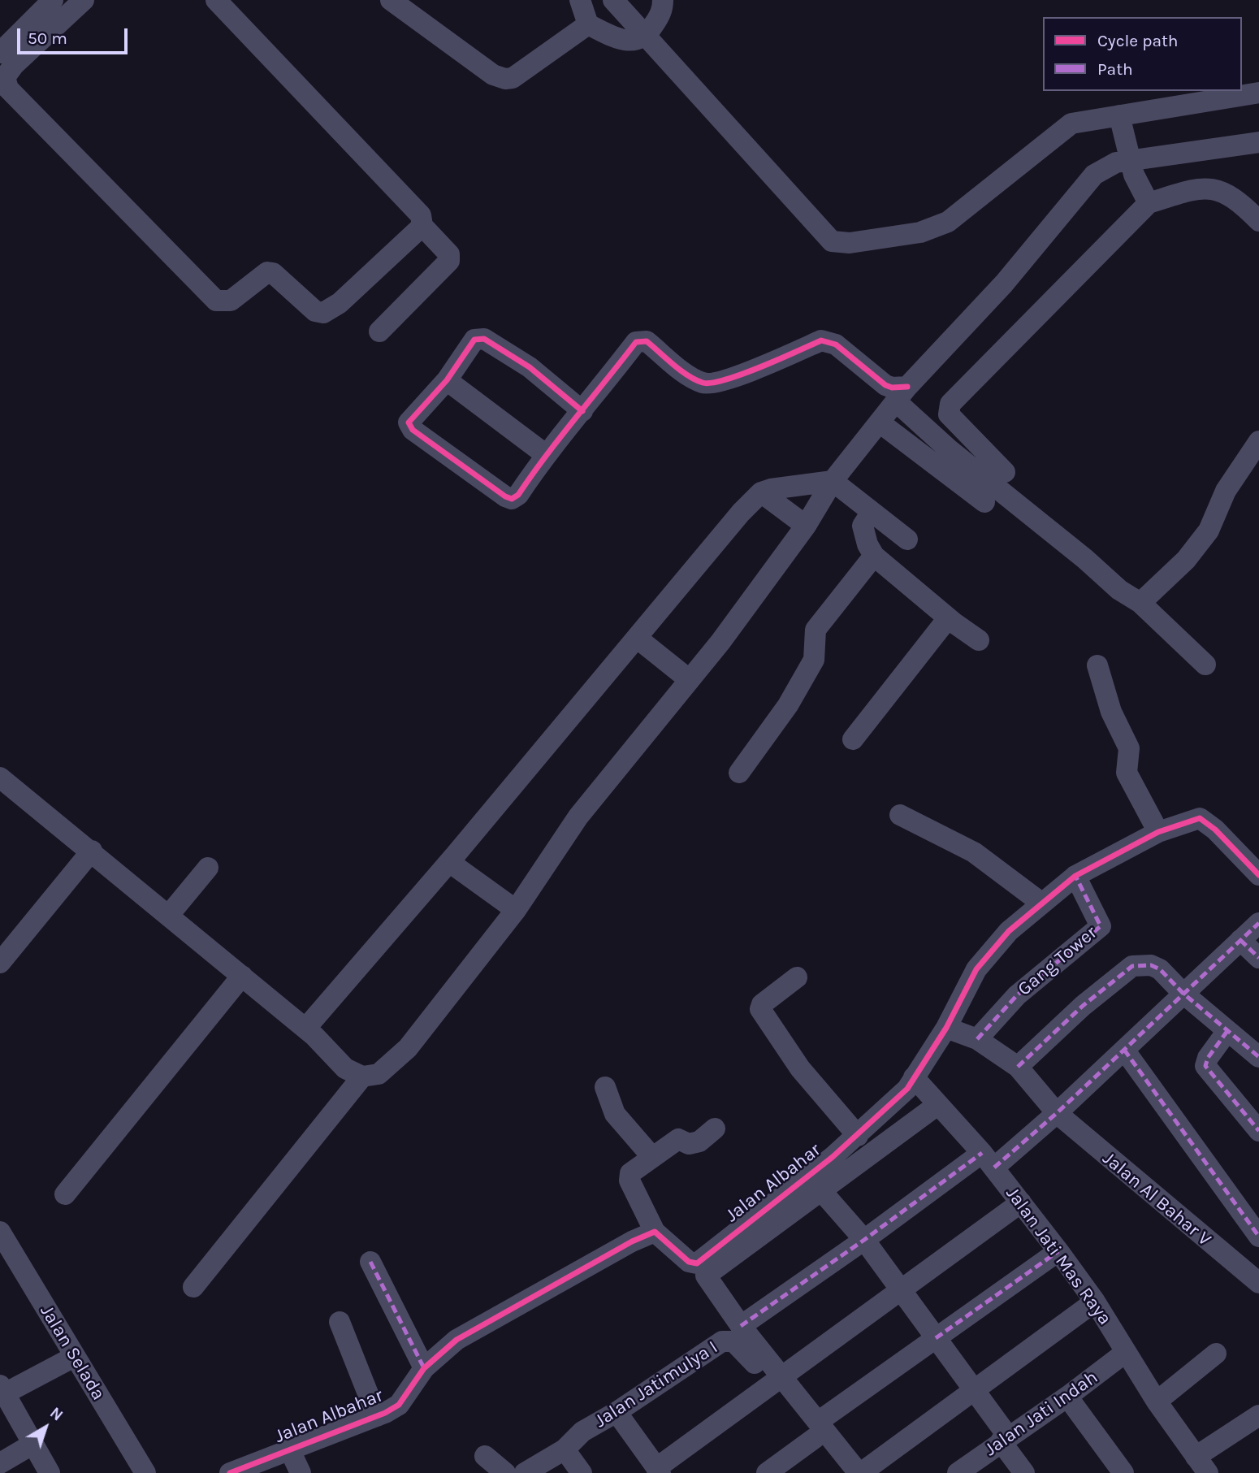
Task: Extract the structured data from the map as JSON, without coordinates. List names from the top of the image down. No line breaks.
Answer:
{"streets":{"street":["Gang Tower","Jalan Albahar","Jalan Al Bahar V","Jalan Jati Mas Raya","Jalan Selada","Jalan Jatimulya I","Jalan Jati Indah"]},"crossings":[["Gang Tower","Jalan Albahar"],["Gang Tower","Jalan Al Bahar V"],["Jalan Albahar","Jalan Al Bahar V"],["Jalan Albahar","Jalan Jati Mas Raya"],["Jalan Jati Mas Raya","Jalan Jati Indah"]],"legend":["Cycle path","Path"],"scale_bar":"50 m","north":"top right"}
